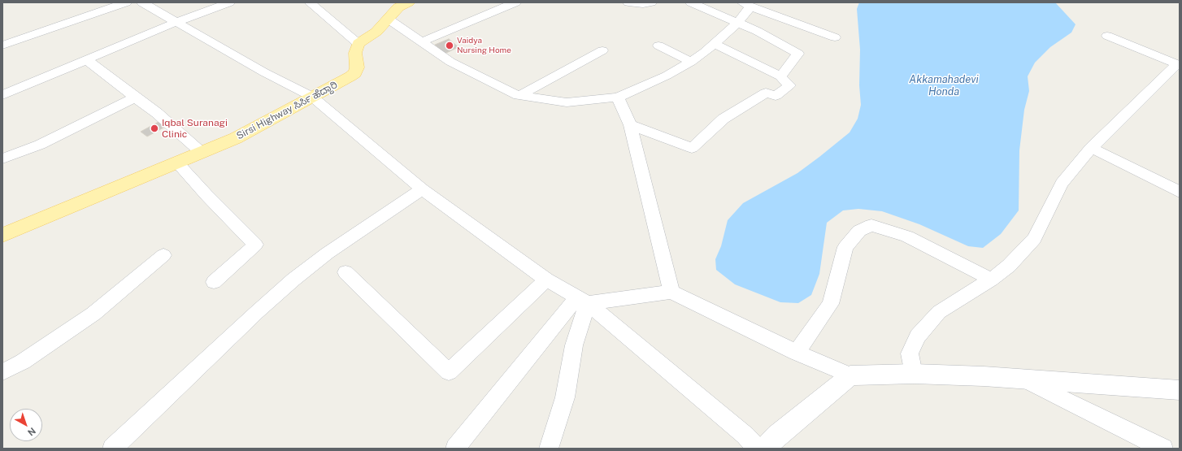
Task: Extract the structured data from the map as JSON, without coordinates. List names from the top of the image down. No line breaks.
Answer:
{"streets":{"main road":["Sirsi Highway ಸಿರ್ಸಿ ಹೆದ್ದಾರಿ"]},"water":["Akkamahadevi Honda"],"places":["Vaidya Nursing Home","Iqbal Suranagi Clinic"],"north":"bottom right"}
